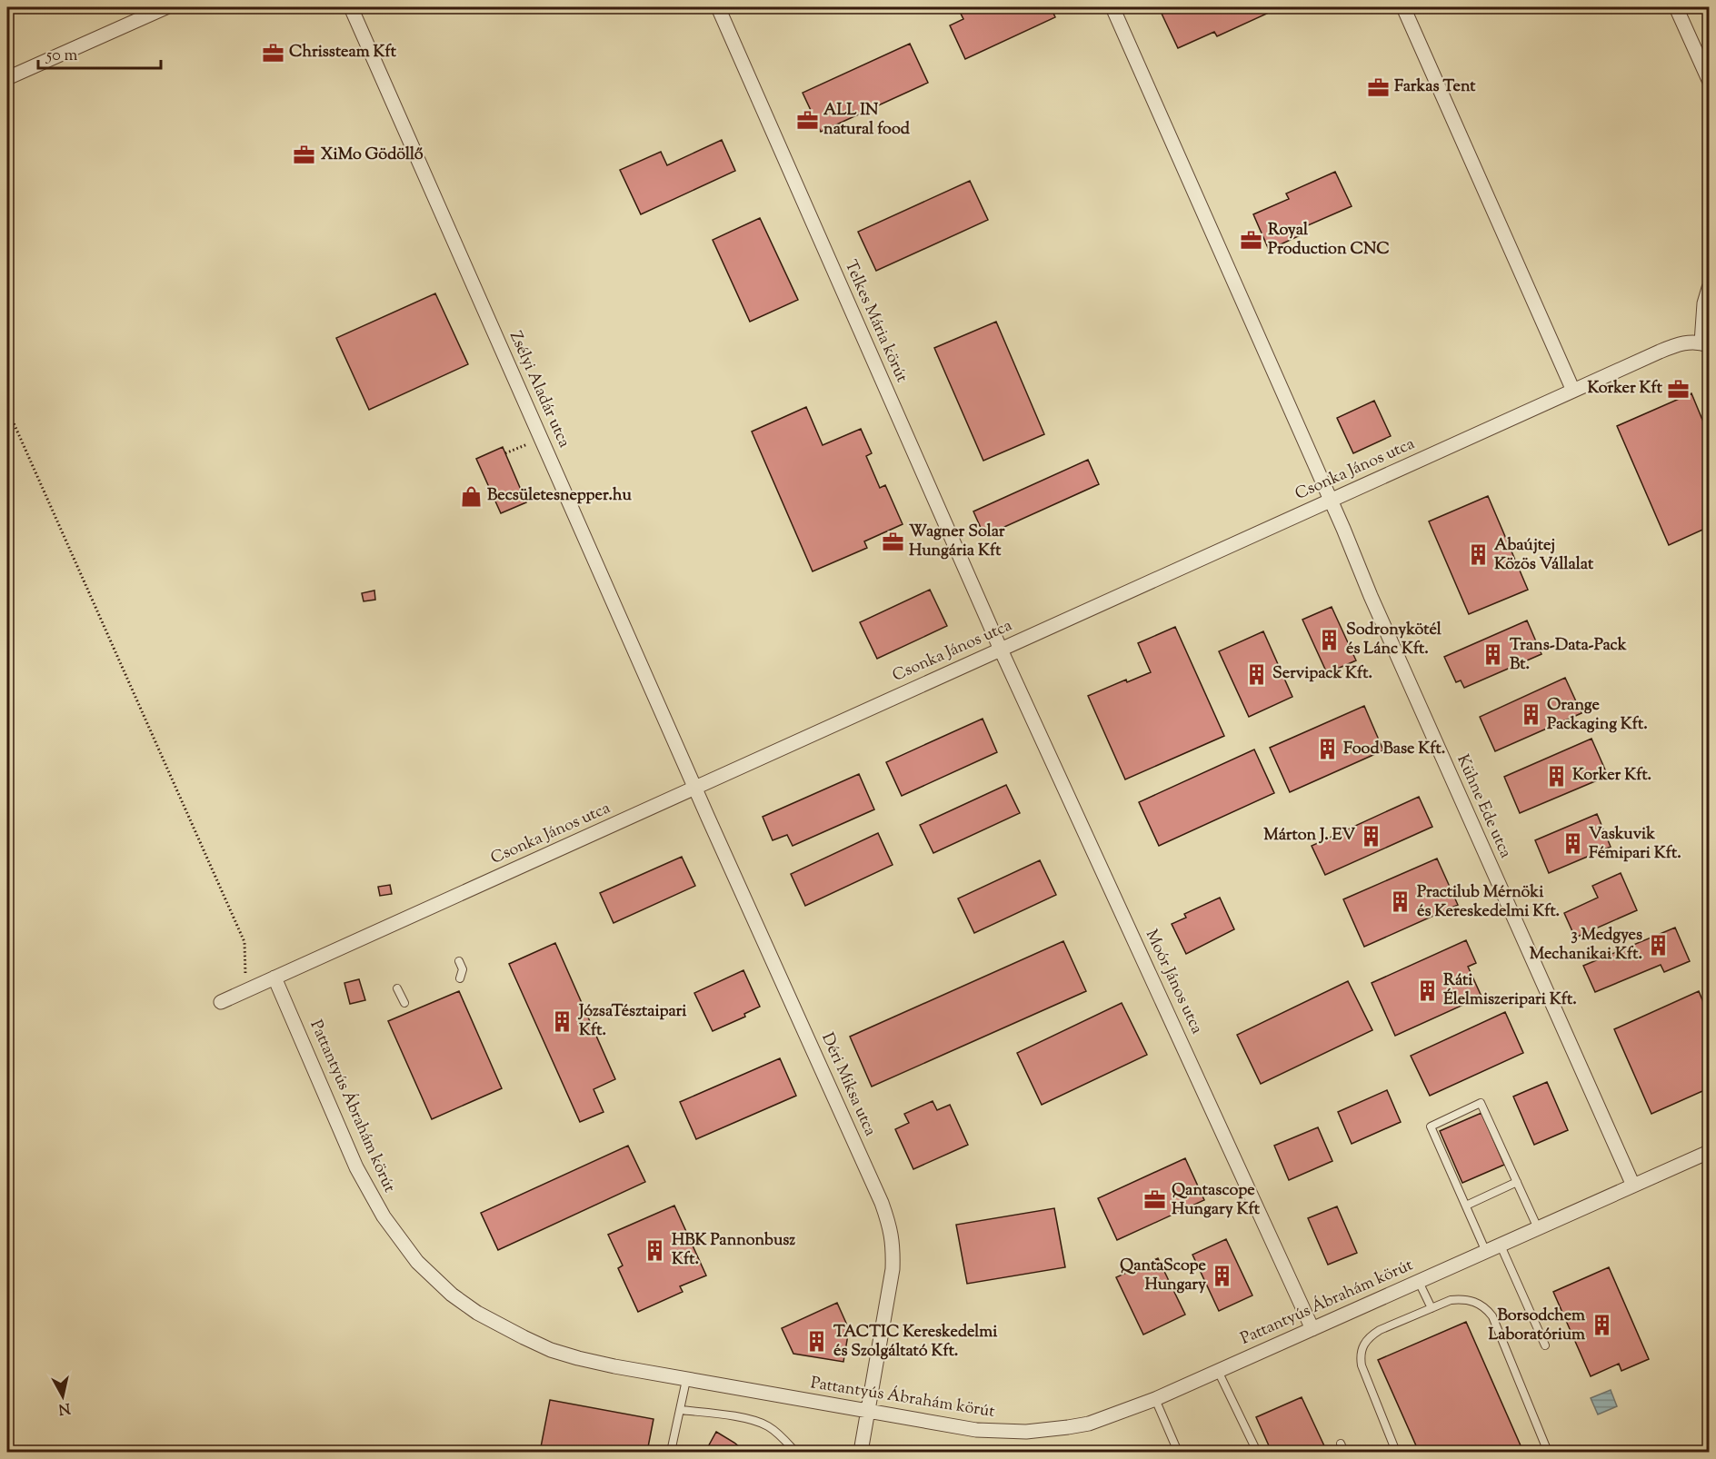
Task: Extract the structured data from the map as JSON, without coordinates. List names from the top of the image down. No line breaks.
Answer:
{"streets":{"street":["Telkes Mária körút","Zsélyi Aladár utca","Csonka János utca","Kühne Ede utca","Moór János utca","Déri Miksa utca","Pattantyús Ábrahám körút"]},"crossings":[["Telkes Mária körút","Csonka János utca"],["Telkes Mária körút","Moór János utca"],["Zsélyi Aladár utca","Csonka János utca"],["Zsélyi Aladár utca","Déri Miksa utca"],["Csonka János utca","Kühne Ede utca"],["Csonka János utca","Moór János utca"],["Csonka János utca","Déri Miksa utca"],["Csonka János utca","Pattantyús Ábrahám körút"],["Kühne Ede utca","Pattantyús Ábrahám körút"],["Moór János utca","Pattantyús Ábrahám körút"],["Déri Miksa utca","Pattantyús Ábrahám körút"]],"places":{"office":["Chrissteam Kft","Farkas Tent","ALL IN natural food","XiMo Gödöllő","Royal Production CNC","Korker Kft","Wagner Solar Hungária Kft","Qantascope Hungary Kft"],"shop":["Becsületesnepper.hu"],"building":["Abaújtej Közös Vállalat","Sodronykötél és Lánc Kft.","Trans-Data-Pack Bt.","Servipack Kft.","Orange Packaging Kft.","Food Base Kft.","Korker Kft.","Márton J. EV","Vaskuvik Fémipari Kft.","Practilub Mérnöki és Kereskedelmi Kft.","3 Medgyes Mechanikai Kft.","Ráti Élelmiszeripari Kft.","JózsaTésztaipari Kft.","HBK Pannonbusz Kft.","QantaScope Hungary","Borsodchem Laboratórium","TACTIC Kereskedelmi és Szolgáltató Kft."]},"scale_bar":"50 m","north":"bottom"}
